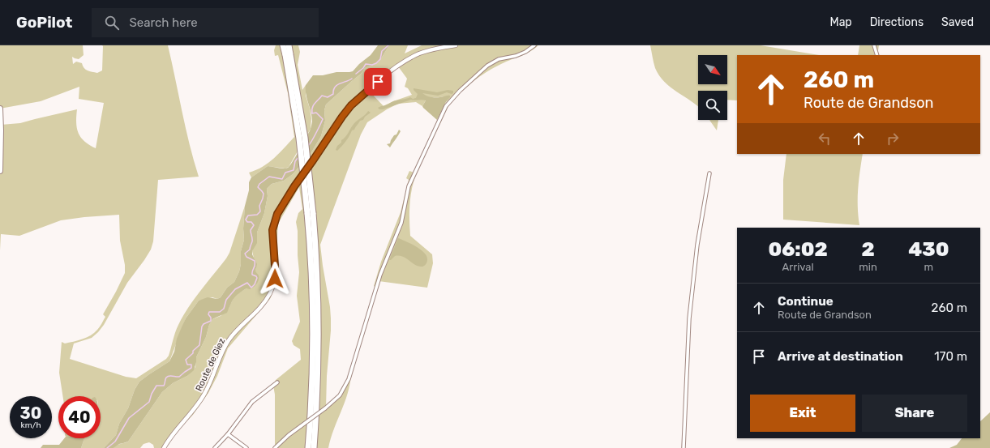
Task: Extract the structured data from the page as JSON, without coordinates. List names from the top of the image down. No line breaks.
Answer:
{"streets":{"street":["Route de Giez"]},"north":"bottom right","page":{"header":"GoPilot","search":"Search here","nav":["Map","Directions","Saved"],"turn":["260 m","Route de Grandson"],"eta":["06:02","Arrival","2","min","430","m"],"list":[{"name":"Continue","note":"Route de Grandson","value":"260 m"},{"name":"Arrive at destination","value":"170 m"}],"buttons":["Exit","Share"],"speed":"30 km/h","limit":"40"}}
